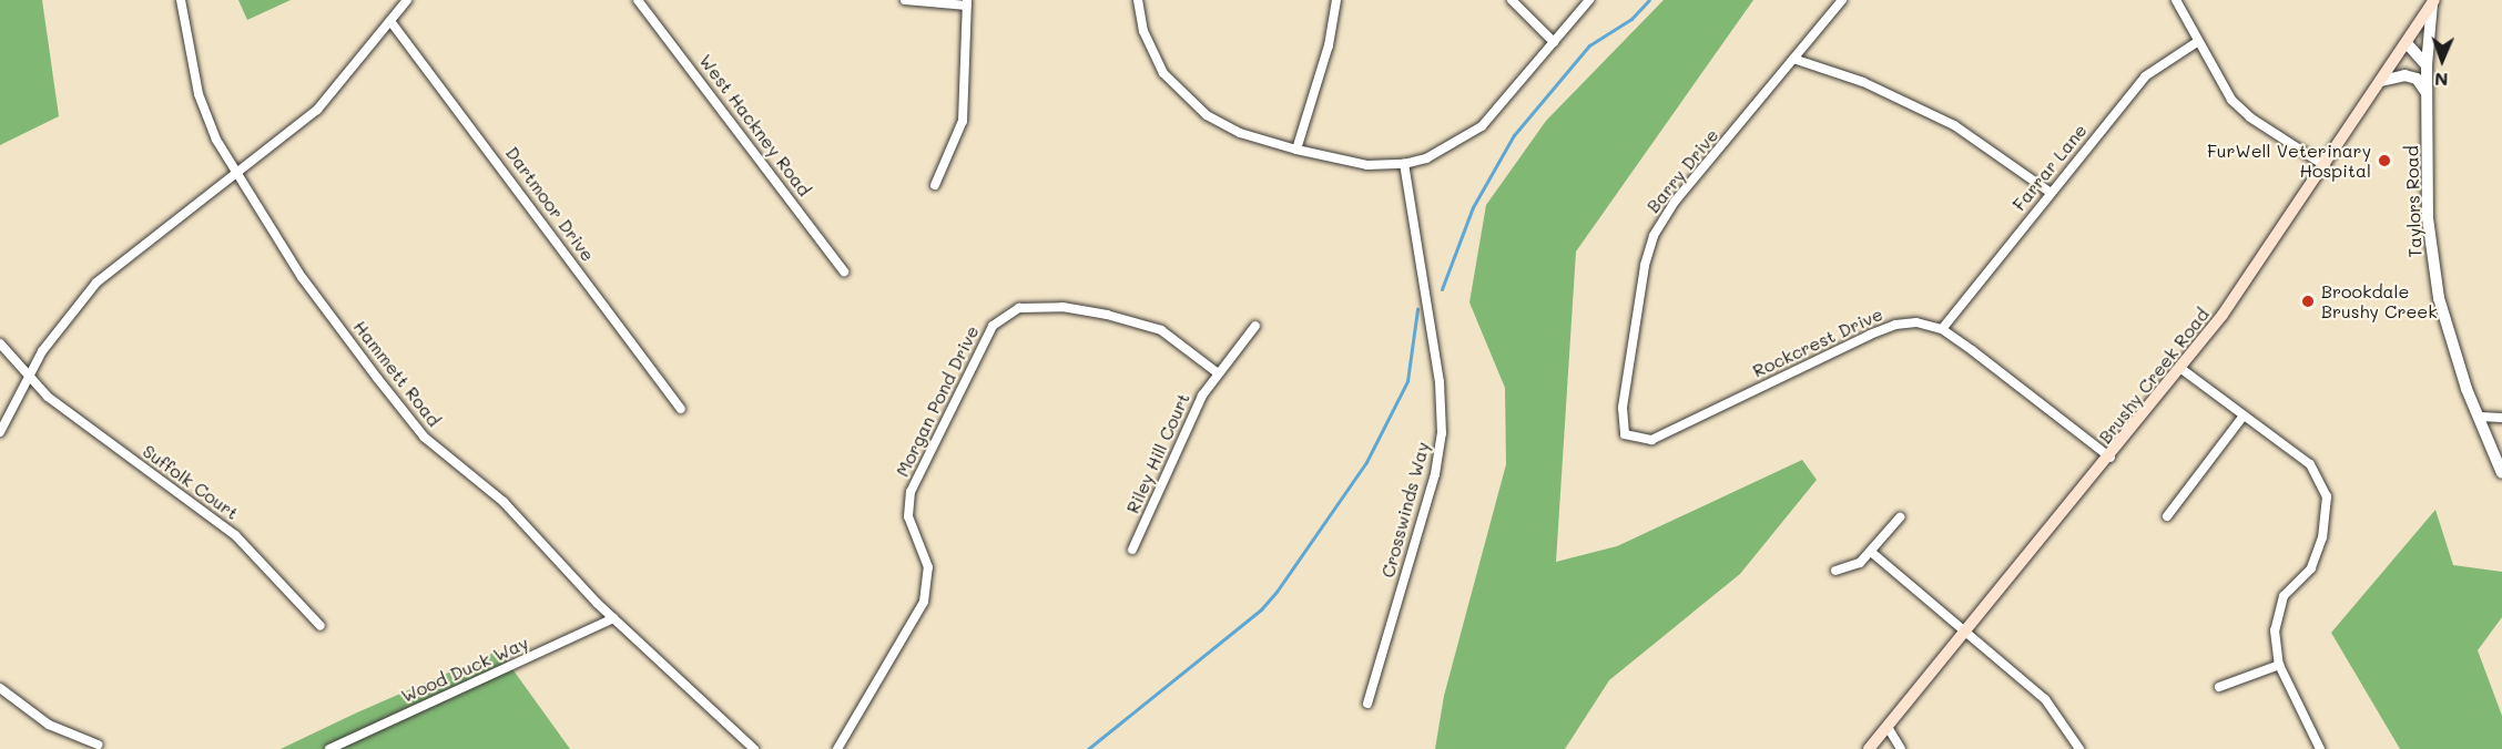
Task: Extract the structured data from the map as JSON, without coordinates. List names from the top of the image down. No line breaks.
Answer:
{"streets":{"main road":["Brushy Creek Road"],"street":["West Hackney Road","Farrar Lane","Barry Drive","Taylors Road","Dartmoor Drive","Rockcrest Drive","Hammett Road","Morgan Pond Drive","Riley Hill Court","Suffolk Court","Crosswinds Way","Wood Duck Way"]},"crossings":[["Farrar Lane","Rockcrest Drive"],["Barry Drive","Rockcrest Drive"],["Taylors Road","Brushy Creek Road"],["Rockcrest Drive","Brushy Creek Road"],["Hammett Road","Wood Duck Way"],["Morgan Pond Drive","Riley Hill Court"]],"places":["FurWell Veterinary Hospital","Brookdale Brushy Creek"],"north":"bottom"}
